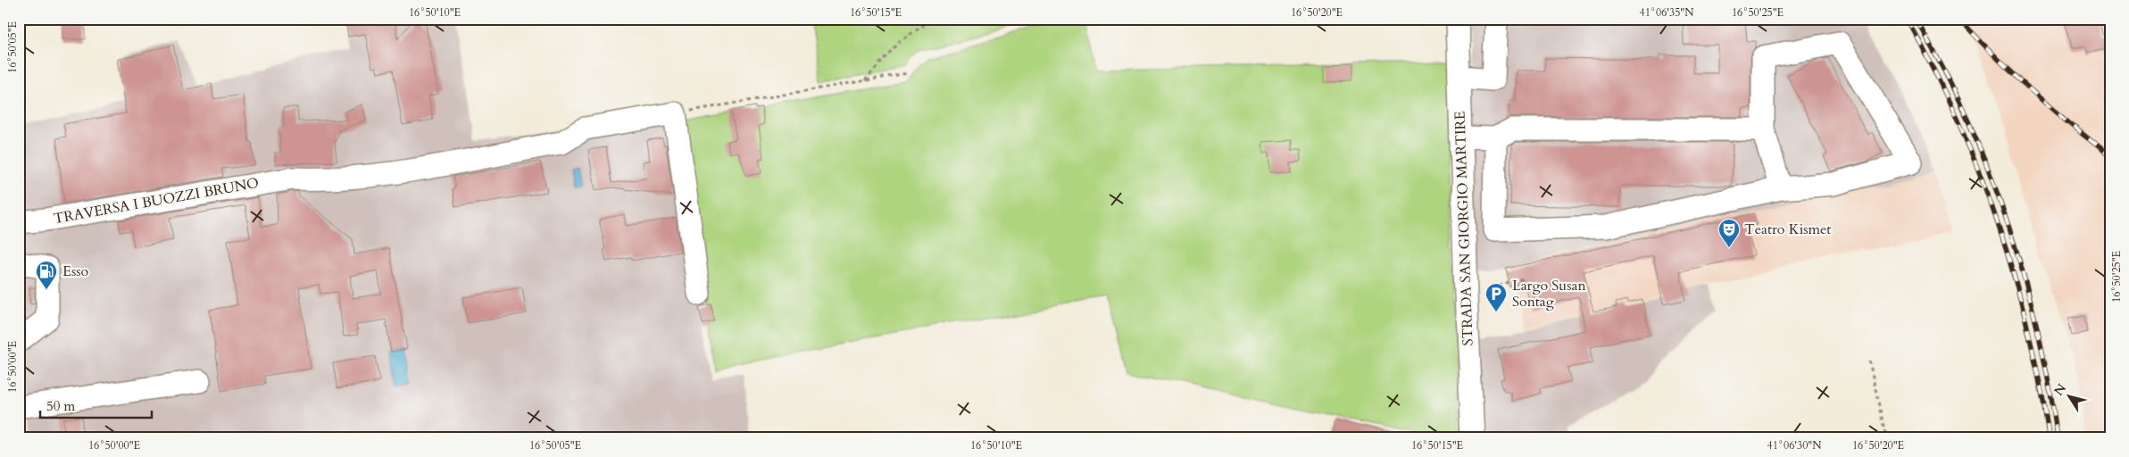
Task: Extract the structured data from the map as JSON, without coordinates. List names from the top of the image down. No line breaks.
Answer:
{"streets":{"street":["TRAVERSA I BUOZZI BRUNO","STRADA SAN GIORGIO MARTIRE"]},"places":{"theatre":["Teatro Kismet"],"fuel station":["Esso"],"parking":["Largo Susan Sontag"]},"scale_bar":"50 m","north":"top left","coordinates":["16°50'10\"E","16°50'15\"E","16°50'20\"E","41°06'35\"N","16°50'25\"E","16°50'05\"E","16°50'00\"E","41°06'30\"N"]}
